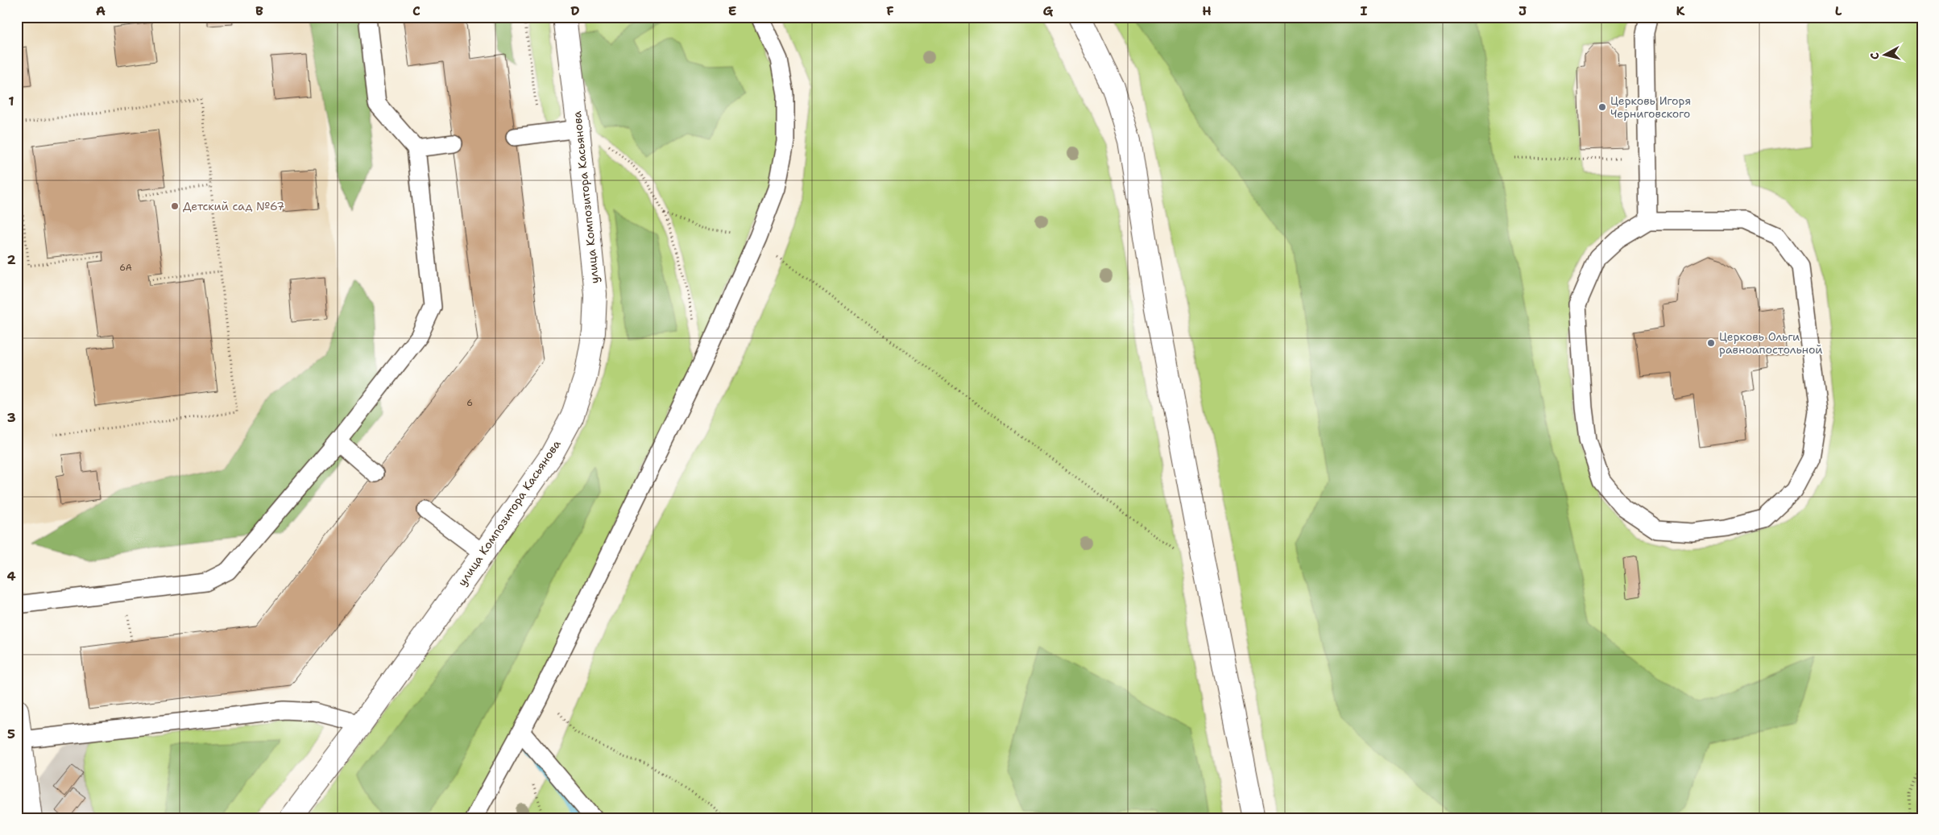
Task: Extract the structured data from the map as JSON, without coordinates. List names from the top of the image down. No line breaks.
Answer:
{"streets":{"street":["улица Композитора Касьянова"]},"places":["Церковь Игоря Черниговского","Детский сад №67","Церковь Ольги равноапостольной"],"house_numbers":["6А","6"],"north":"left","grid":{"columns":["A","B","C","D","E","F","G","H","I","J","K","L"],"rows":["1","2","3","4","5"]}}
